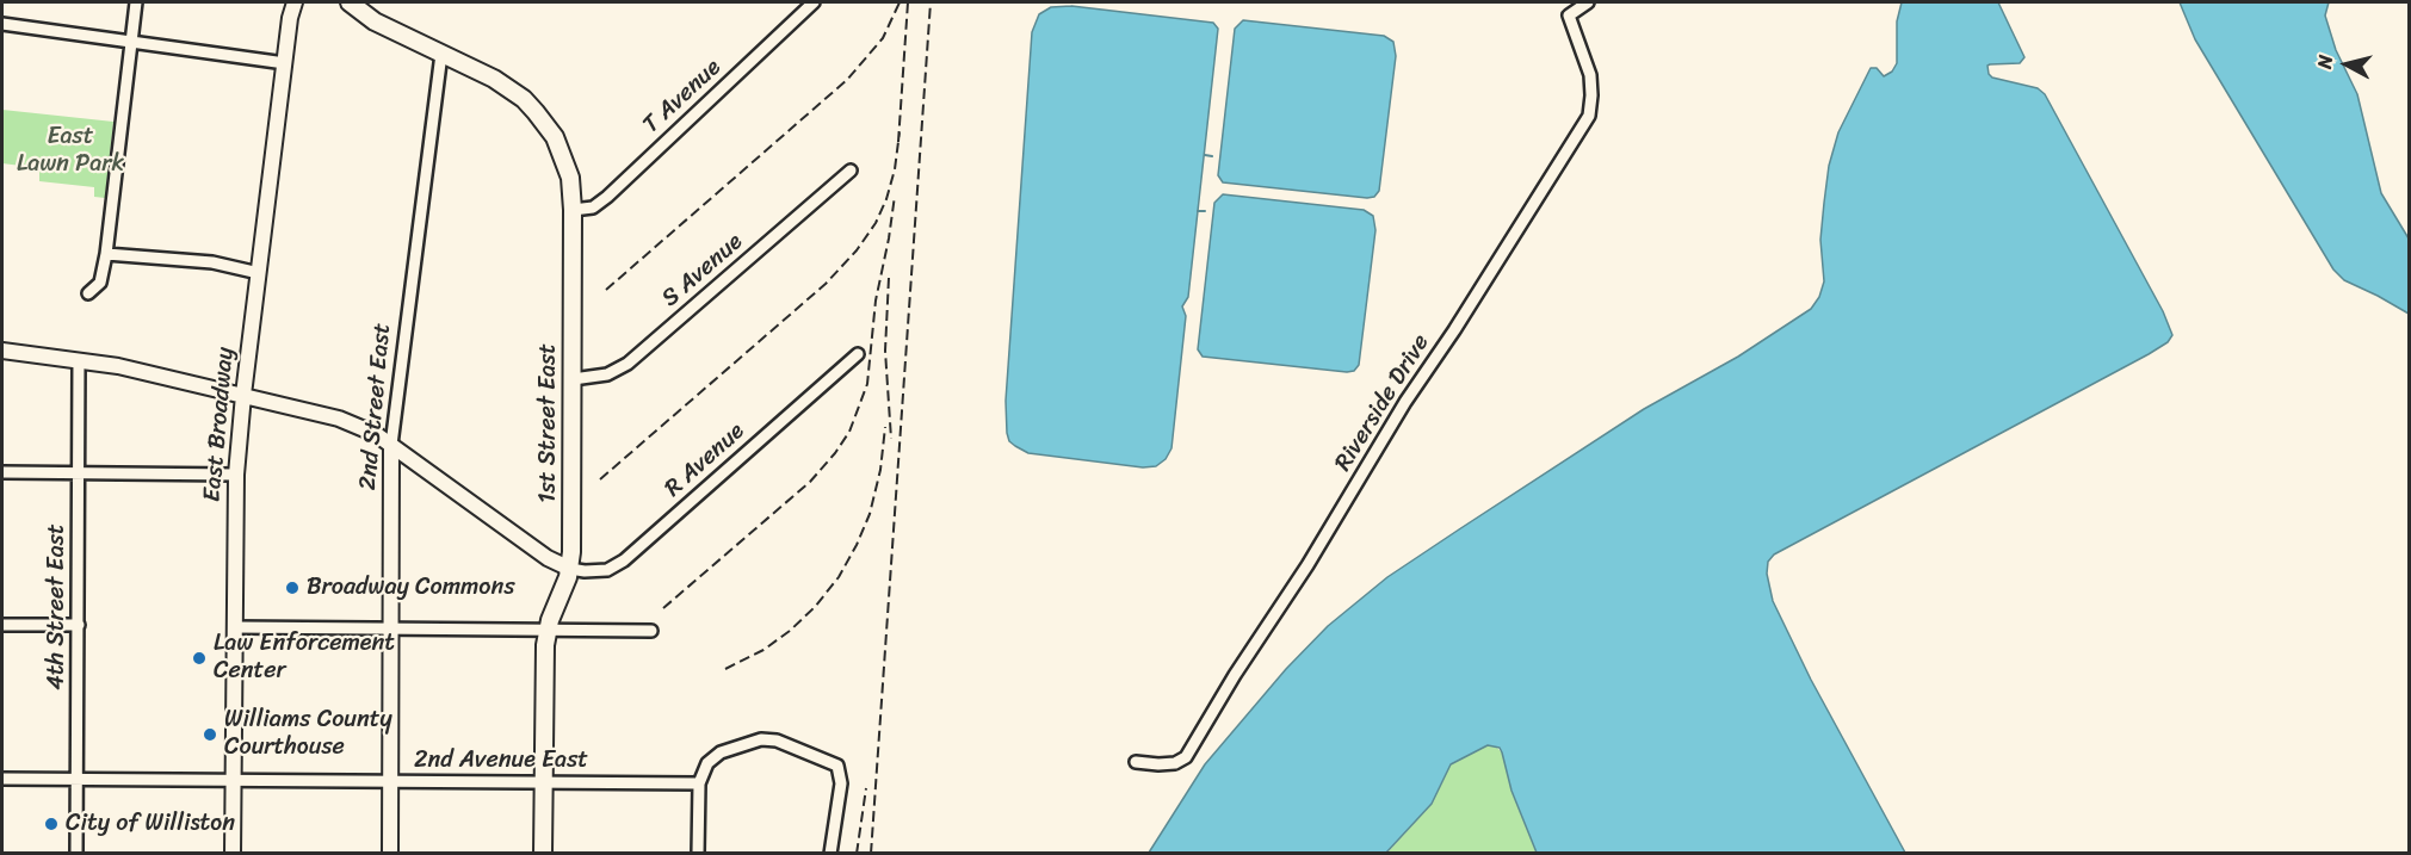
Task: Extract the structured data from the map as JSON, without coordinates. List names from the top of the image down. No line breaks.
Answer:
{"streets":{"main road":["1st Street East"],"street":["T Avenue","S Avenue","Riverside Drive","2nd Street East","East Broadway","R Avenue","4th Street East","2nd Avenue East"]},"crossings":[["T Avenue","1st Street East"],["S Avenue","1st Street East"],["2nd Street East","1st Street East"],["2nd Street East","2nd Avenue East"],["1st Street East","R Avenue"],["1st Street East","2nd Avenue East"],["East Broadway","2nd Avenue East"],["4th Street East","2nd Avenue East"]],"parks":["East Lawn Park"],"places":["Broadway Commons","Law Enforcement Center","Williams County Courthouse","City of Williston"],"north":"left"}
